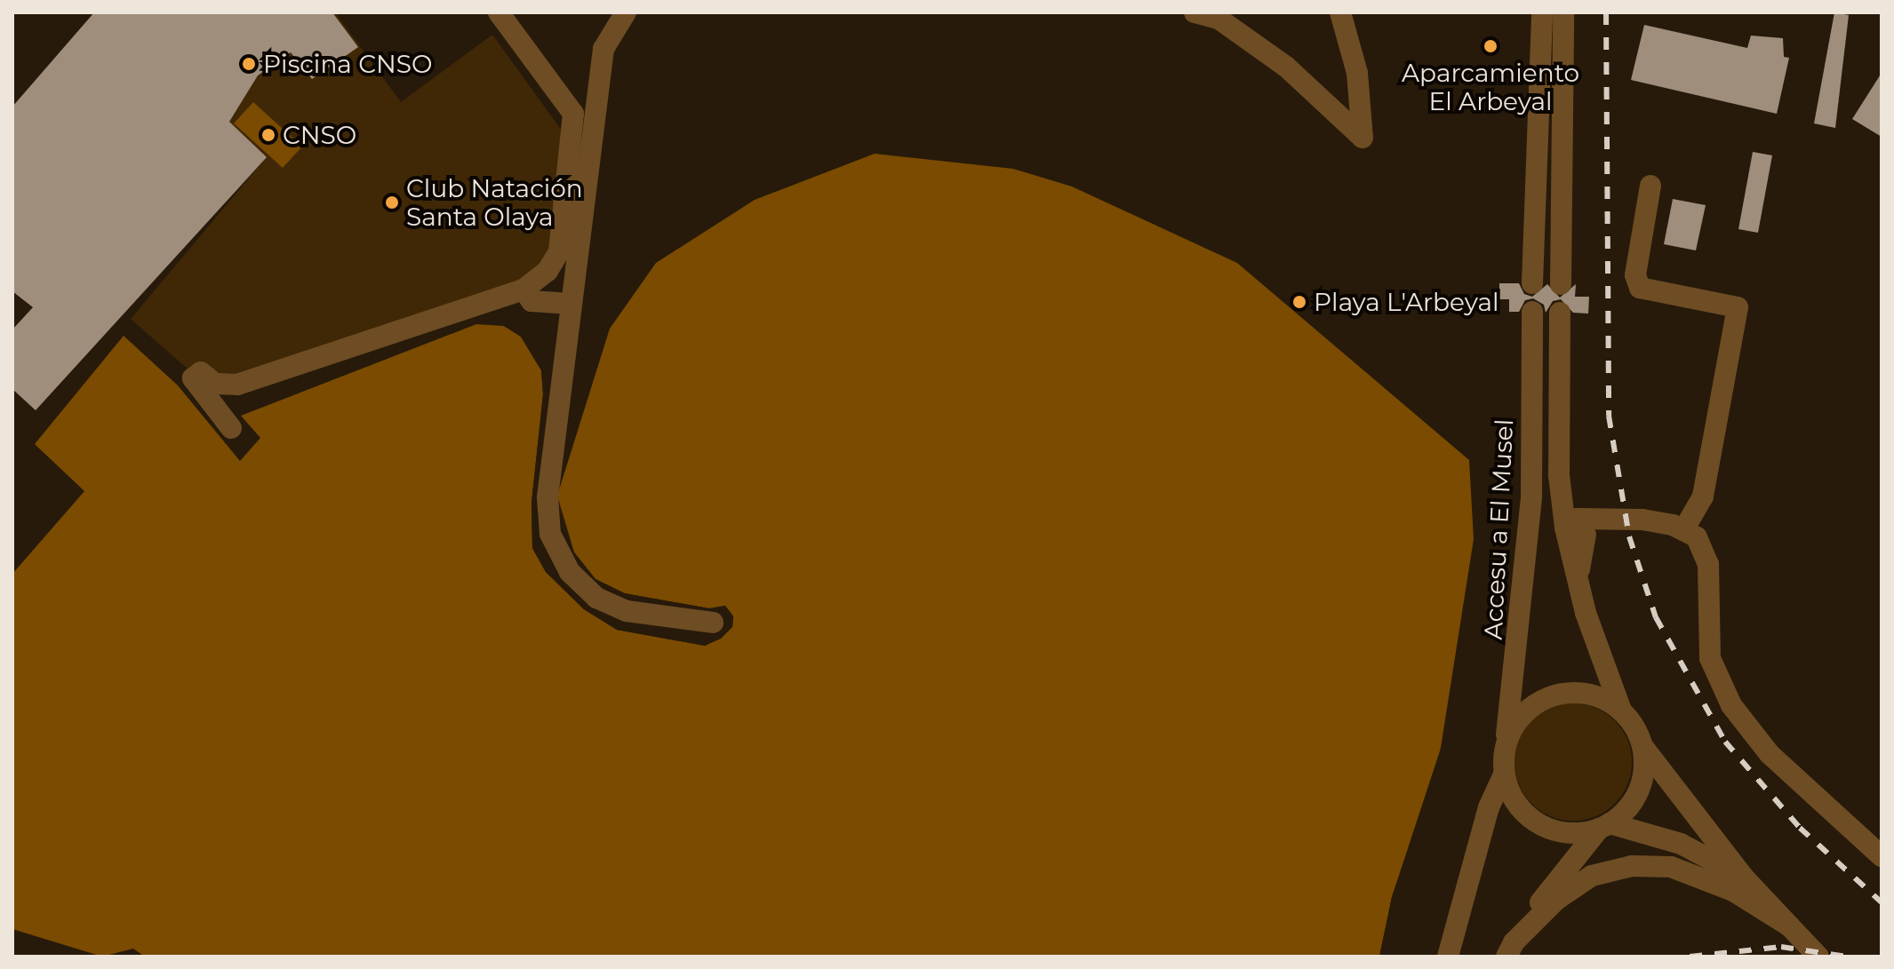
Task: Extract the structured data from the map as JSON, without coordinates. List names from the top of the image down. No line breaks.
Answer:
{"streets":{"street":["Accesu a El Musel"]},"places":["Aparcamiento El Arbeyal","Piscina CNSO","CNSO","Club Natación Santa Olaya","Playa L'Arbeyal"]}
